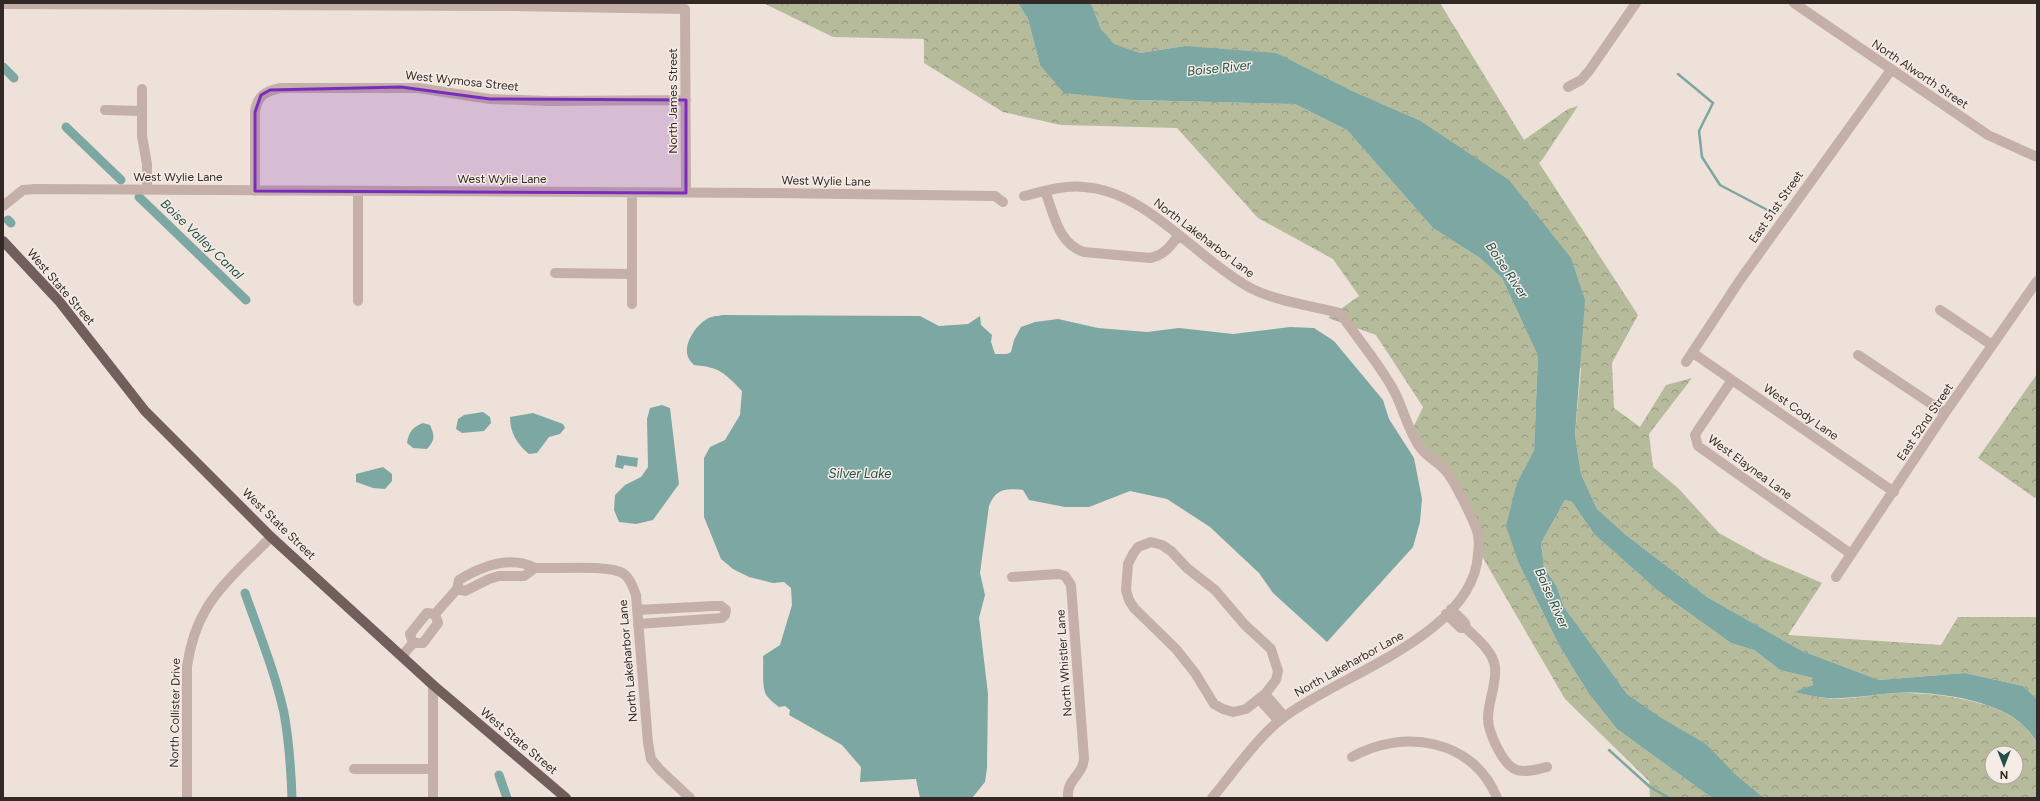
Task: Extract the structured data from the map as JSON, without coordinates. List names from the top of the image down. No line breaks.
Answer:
{"streets":{"main road":["West State Street"],"street":["North Alworth Street","West Wymosa Street","North James Street","West Wylie Lane","East 51st Street","North Lakeharbor Lane","West Cody Lane","East 52nd Street","West Elaynea Lane","North Whistler Lane","North Collister Drive"]},"crossings":[["North Alworth Street","East 51st Street"],["West Wymosa Street","North James Street"],["West Wymosa Street","West Wylie Lane"],["North James Street","West Wylie Lane"],["East 51st Street","West Cody Lane"],["North Lakeharbor Lane","West State Street"],["West State Street","North Collister Drive"],["West Cody Lane","East 52nd Street"],["West Cody Lane","West Elaynea Lane"],["East 52nd Street","West Elaynea Lane"]],"water":["Boise River","Boise Valley Canal","Silver Lake"],"north":"bottom"}
